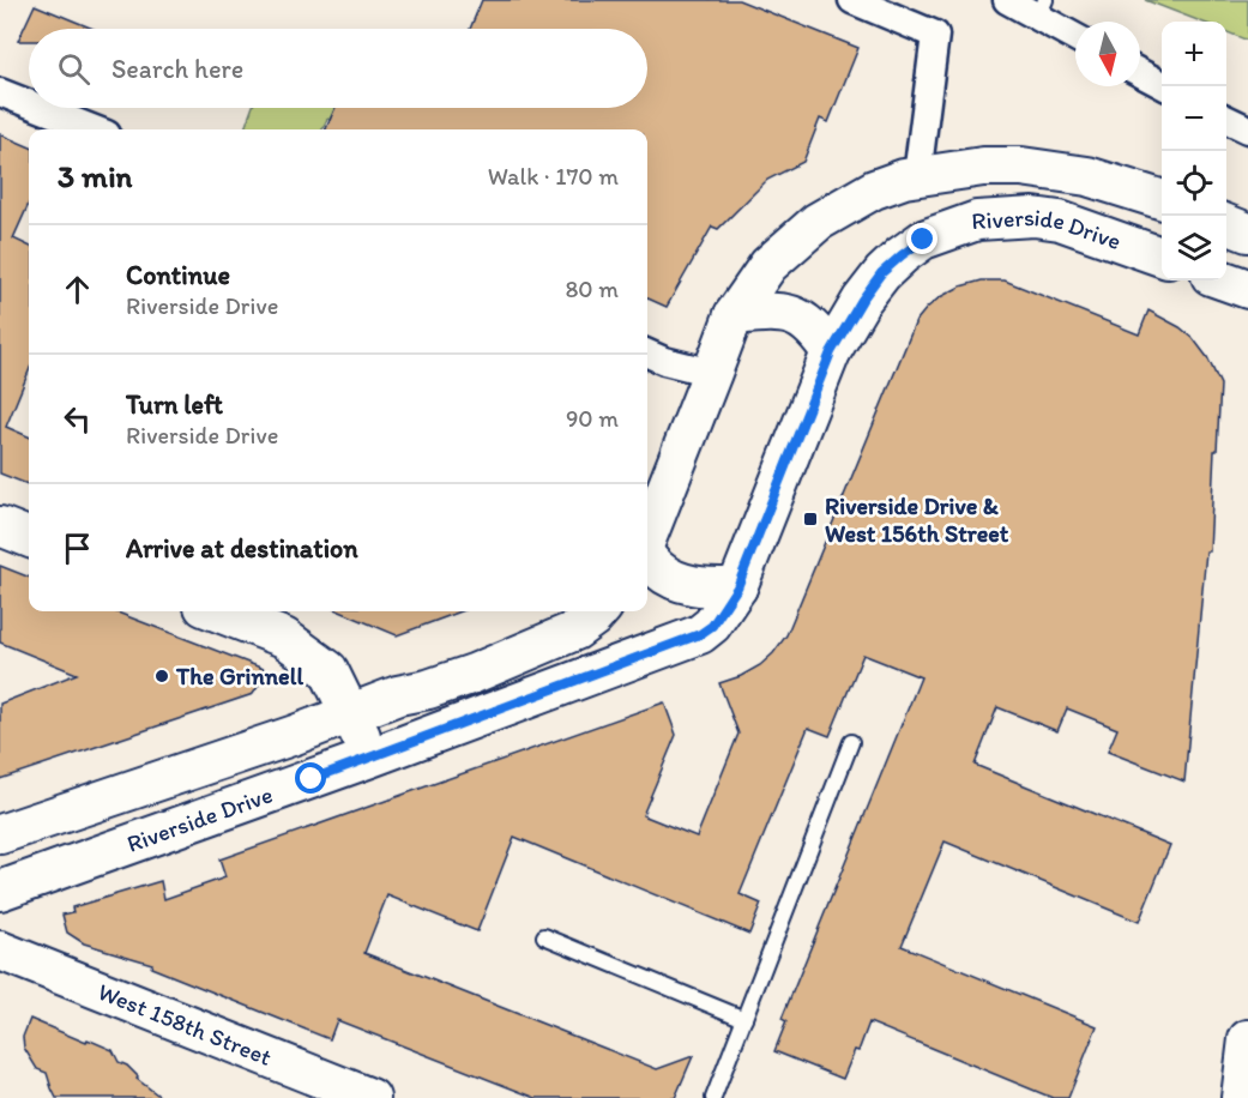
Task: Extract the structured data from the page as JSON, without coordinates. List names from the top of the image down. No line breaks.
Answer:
{"streets":{"main road":["Riverside Drive","West 158th Street"]},"places":{"transit":["Riverside Drive & West 156th Street"],"other":["The Grinnell"]},"north":"bottom","page":{"map_buttons":["+","−"],"search":"Search here","heading":["3 min","Walk · 170 m"],"list":[["Continue","Riverside Drive","80 m"],["Turn left","Riverside Drive","90 m"],"Arrive at destination"]}}
